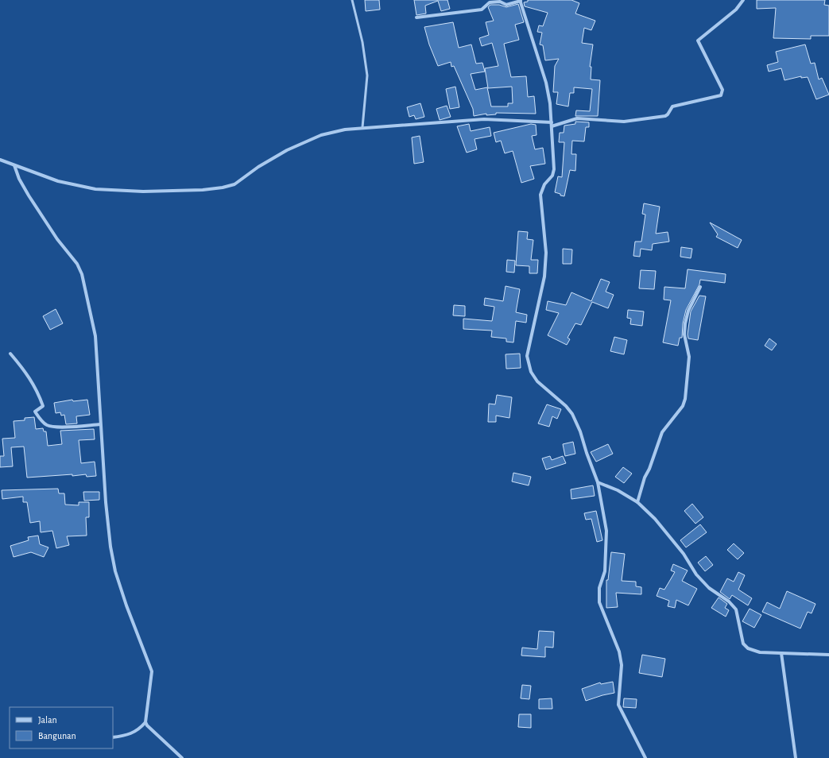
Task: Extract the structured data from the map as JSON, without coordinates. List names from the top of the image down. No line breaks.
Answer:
{"legend":["Jalan","Bangunan"]}
